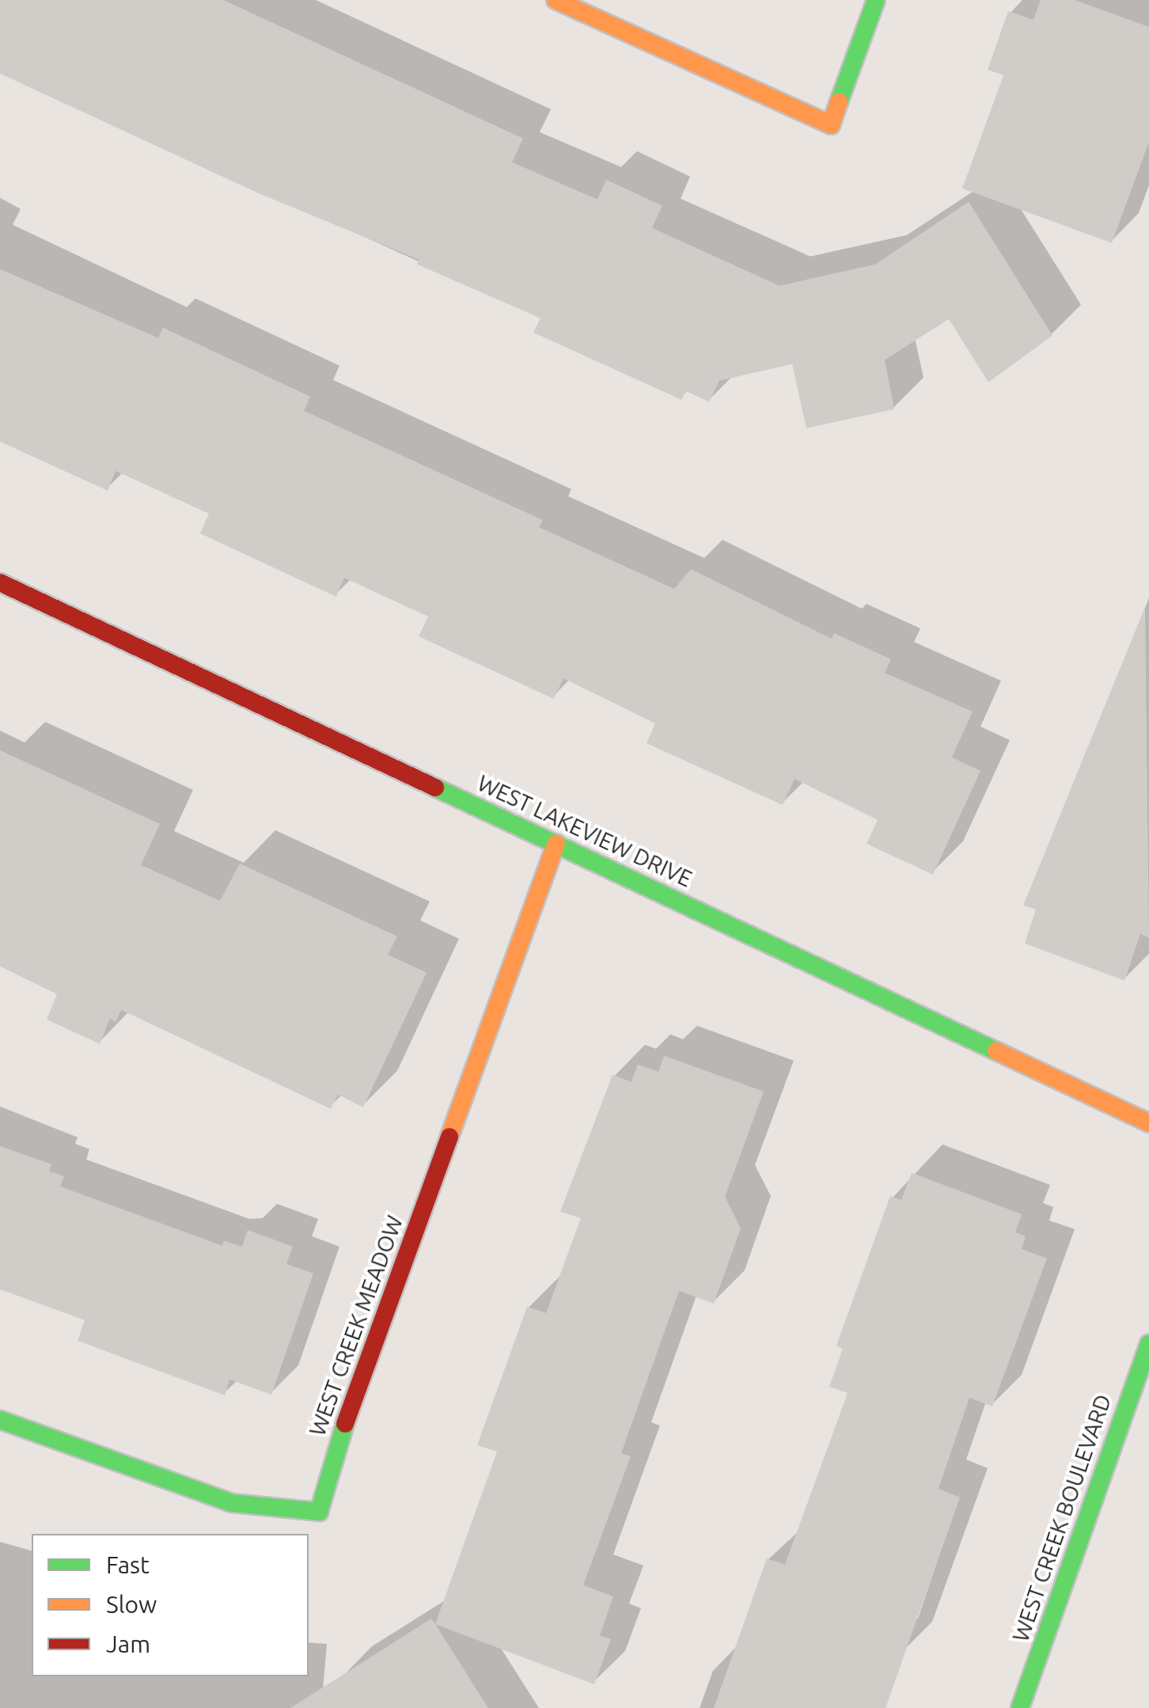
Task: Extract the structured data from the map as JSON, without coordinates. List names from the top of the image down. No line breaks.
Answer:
{"streets":{"street":["WEST LAKEVIEW DRIVE","WEST CREEK MEADOW","WEST CREEK BOULEVARD"]},"crossings":[["WEST LAKEVIEW DRIVE","WEST CREEK MEADOW"]],"legend":["Fast","Slow","Jam"]}
